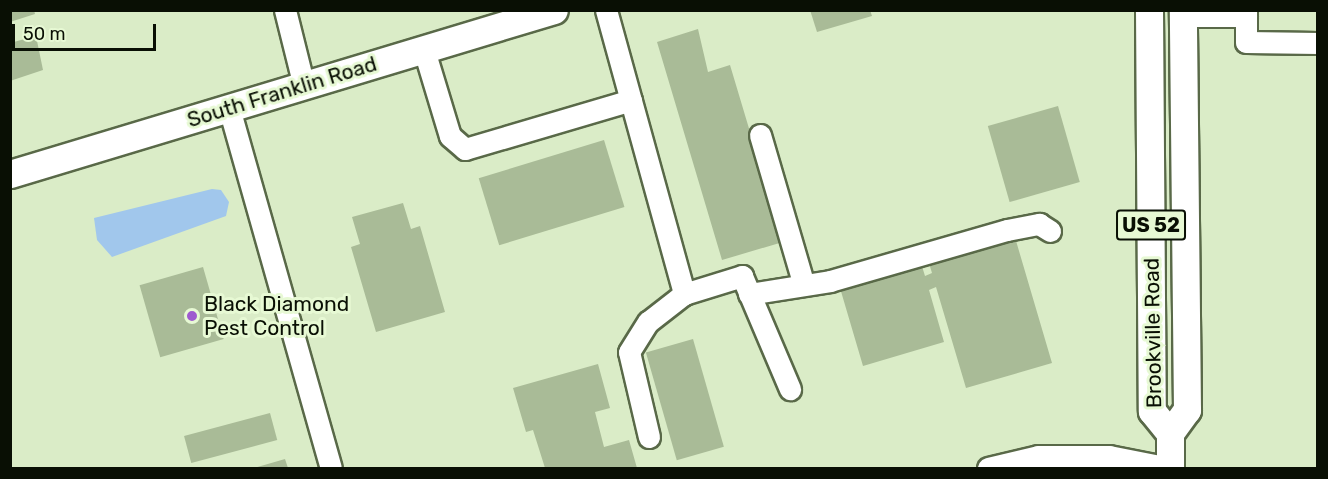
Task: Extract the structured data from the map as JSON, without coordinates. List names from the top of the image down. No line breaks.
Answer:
{"streets":{"main road":["South Franklin Road","US 52","Brookville Road"]},"places":["Black Diamond Pest Control"],"scale_bar":"50 m"}
